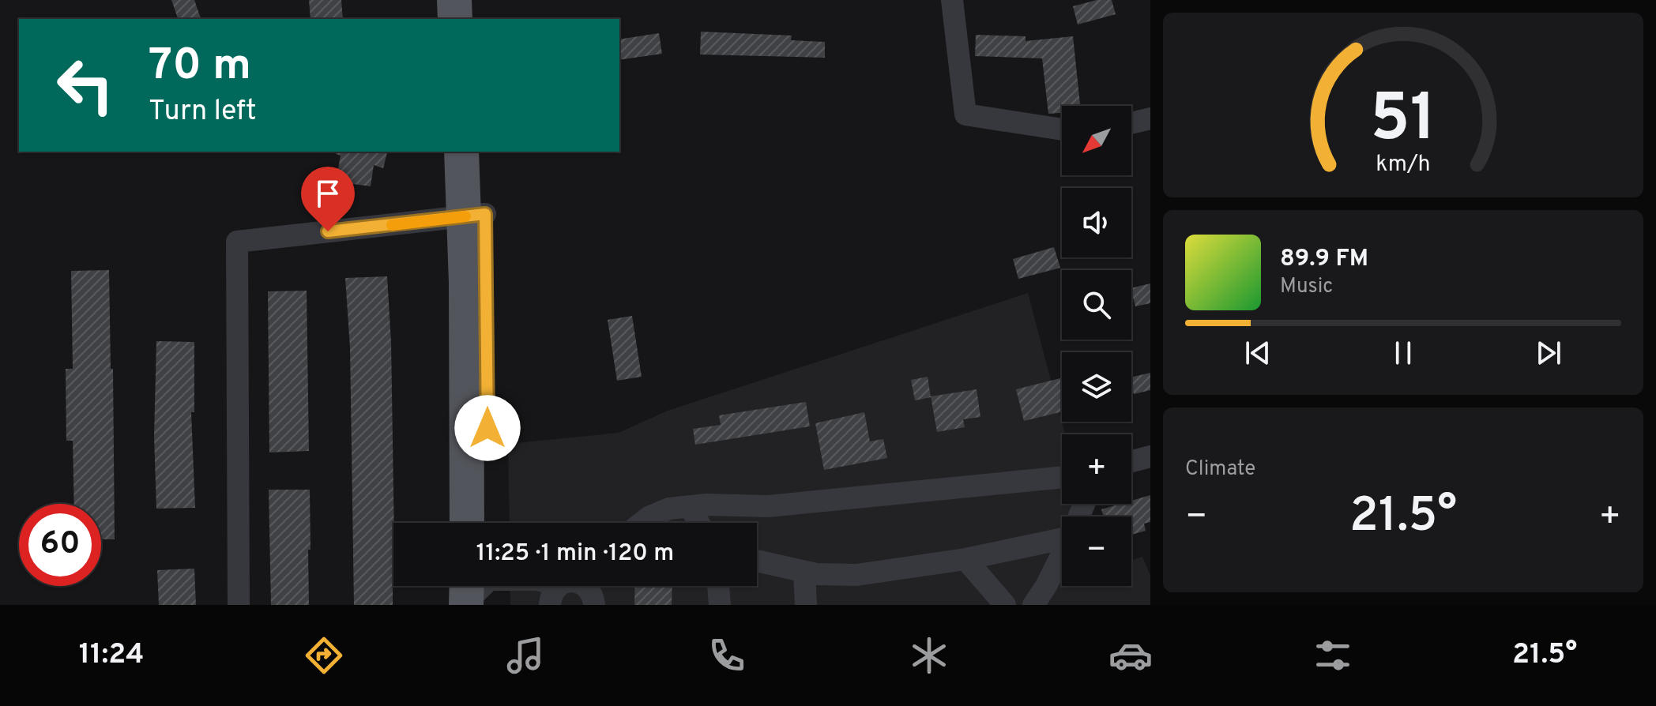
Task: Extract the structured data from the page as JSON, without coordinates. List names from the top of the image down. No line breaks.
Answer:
{"north":"bottom left","page":{"turn":["70 m","Turn left"],"map_buttons":["+","−"],"song":["89.9 FM","Music"],"tile":"Climate","heat":["−","21.5°","+"],"limit":"60","trip":"11:25 · 1 min · 120 m","tabs":["11:24","21.5°"],"gauge":["51","km/h"]}}
